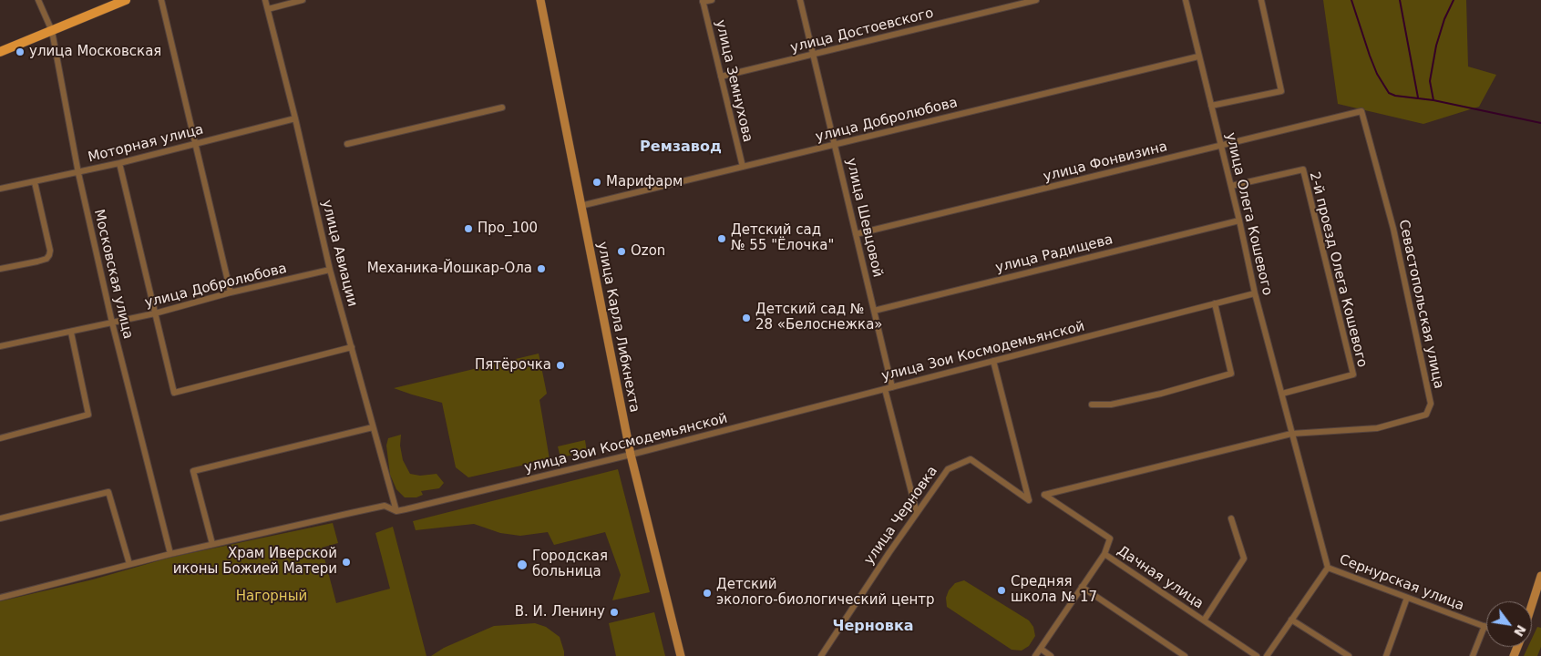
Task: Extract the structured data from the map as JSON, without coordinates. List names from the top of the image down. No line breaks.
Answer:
{"streets":{"main road":["улица Карла Либкнехта"],"street":["улица Достоевского","улица Земнухова","улица Добролюбова","Моторная улица","улица Фонвизина","улица Олега Кошевого","улица Шевцовой","улица Авиации","улица Радищева","2-й проезд Олега Кошевого","Московская улица","Севастопольская улица","улица Зои Космодемьянской","улица Черновка","Дачная улица","Сернурская улица"]},"crossings":[["улица Достоевского","улица Земнухова"],["улица Достоевского","улица Шевцовой"],["улица Земнухова","улица Добролюбова"],["улица Добролюбова","улица Олега Кошевого"],["улица Добролюбова","улица Шевцовой"],["улица Добролюбова","улица Авиации"],["улица Добролюбова","Московская улица"],["улица Добролюбова","улица Карла Либкнехта"],["Моторная улица","улица Авиации"],["Моторная улица","Московская улица"],["улица Фонвизина","улица Олега Кошевого"],["улица Фонвизина","улица Шевцовой"],["улица Фонвизина","Севастопольская улица"],["улица Олега Кошевого","улица Радищева"],["улица Олега Кошевого","2-й проезд Олега Кошевого"],["улица Олега Кошевого","Севастопольская улица"],["улица Олега Кошевого","улица Зои Космодемьянской"],["улица Олега Кошевого","Сернурская улица"],["улица Шевцовой","улица Радищева"],["улица Шевцовой","улица Зои Космодемьянской"],["улица Авиации","улица Зои Космодемьянской"],["Московская улица","улица Зои Космодемьянской"],["Севастопольская улица","Дачная улица"],["Севастопольская улица","Сернурская улица"],["улица Карла Либкнехта","улица Зои Космодемьянской"],["улица Зои Космодемьянской","улица Черновка"]],"districts":["Ремзавод","Черновка"],"parks":["Нагорный"],"places":["улица Московская","Марифарм","Про_100","Детский сад № 55 \"Ёлочка\"","Ozon","Механика-Йошкар-Ола","Детский сад № 28 «Белоснежка»","Пятёрочка","Храм Иверской иконы Божией Матери","Городская больница","Средняя школа № 17","Детский эколого-биологический центр","В. И. Ленину"],"north":"bottom right"}
